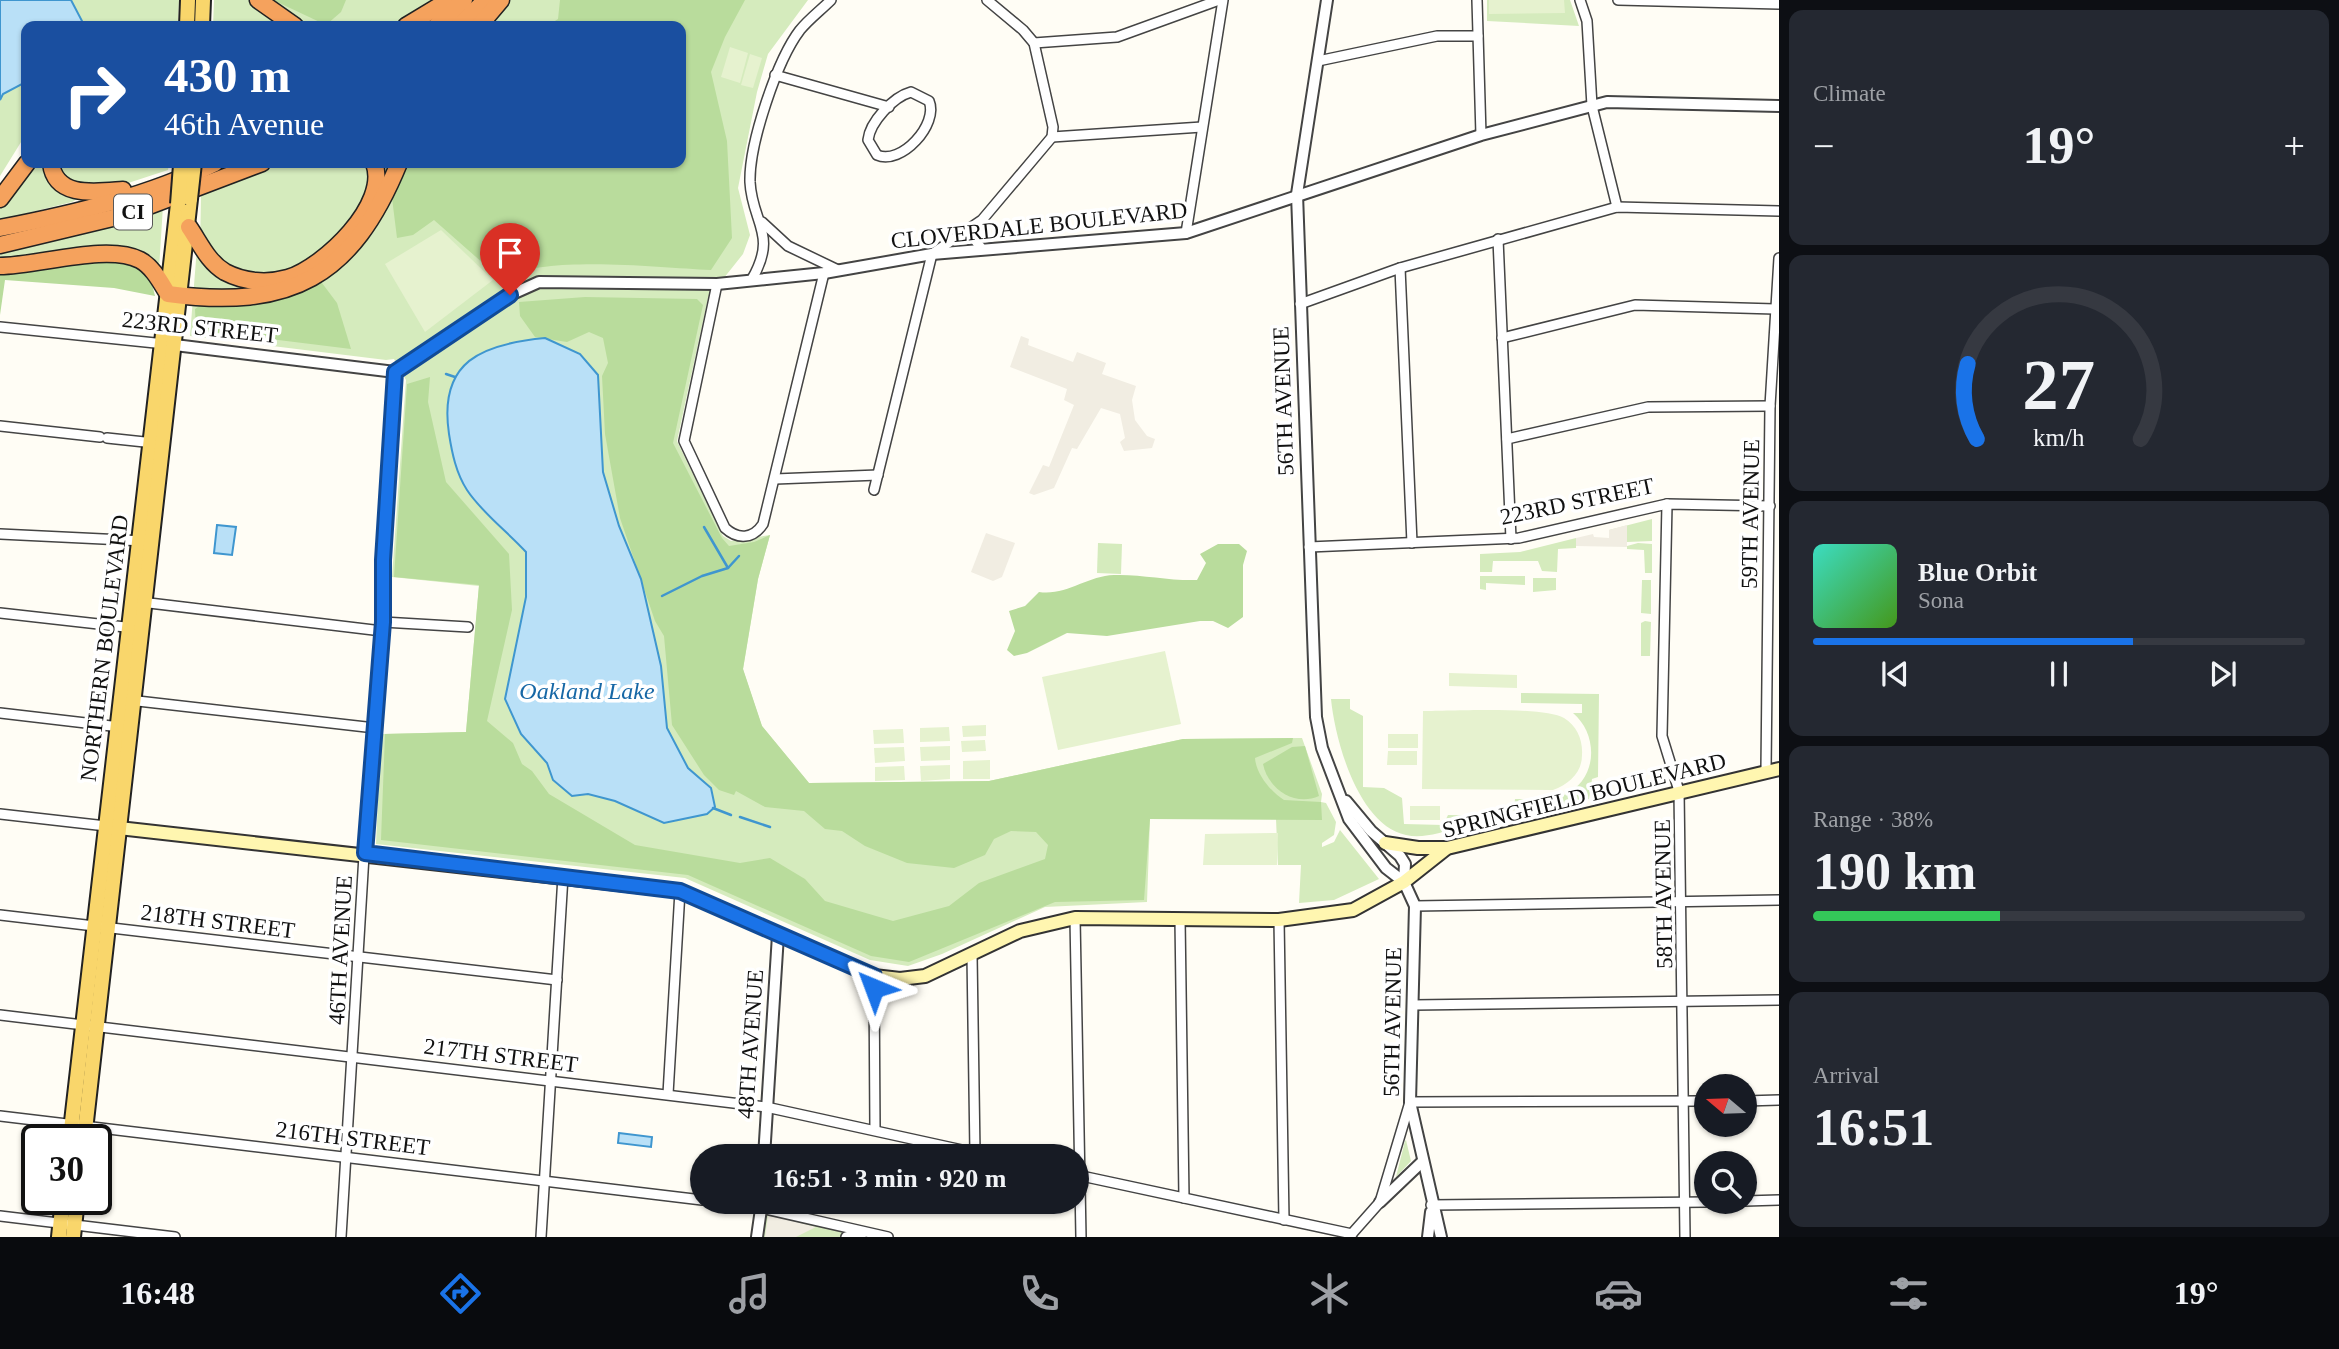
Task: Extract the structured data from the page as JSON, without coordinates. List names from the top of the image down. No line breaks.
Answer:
{"streets":{"highway":["CI"],"main road":["NORTHERN BOULEVARD","SPRINGFIELD BOULEVARD"],"street":["CLOVERDALE BOULEVARD","223RD STREET","56TH AVENUE","59TH AVENUE","58TH AVENUE","218TH STREET","46TH AVENUE","48TH AVENUE","217TH STREET","216TH STREET"]},"crossings":[["CLOVERDALE BOULEVARD","223RD STREET"],["CLOVERDALE BOULEVARD","56TH AVENUE"],["CLOVERDALE BOULEVARD","46TH AVENUE"],["223RD STREET","56TH AVENUE"],["223RD STREET","59TH AVENUE"],["223RD STREET","NORTHERN BOULEVARD"],["223RD STREET","58TH AVENUE"],["223RD STREET","46TH AVENUE"],["56TH AVENUE","SPRINGFIELD BOULEVARD"],["59TH AVENUE","SPRINGFIELD BOULEVARD"],["NORTHERN BOULEVARD","SPRINGFIELD BOULEVARD"],["NORTHERN BOULEVARD","218TH STREET"],["NORTHERN BOULEVARD","217TH STREET"],["SPRINGFIELD BOULEVARD","58TH AVENUE"],["SPRINGFIELD BOULEVARD","46TH AVENUE"],["SPRINGFIELD BOULEVARD","48TH AVENUE"],["218TH STREET","46TH AVENUE"],["46TH AVENUE","217TH STREET"],["46TH AVENUE","216TH STREET"],["48TH AVENUE","217TH STREET"]],"water":["Oakland Lake"],"north":"left","page":{"tile":["Climate",["Range · 38%","190 km"],["Arrival","16:51"]],"turn":["430 m","46th Avenue"],"heat":["−","19°","+"],"song":["Blue Orbit","Sona"],"limit":"30","trip":"16:51 · 3 min · 920 m","tabs":["16:48","19°"],"gauge":["27","km/h"]}}
